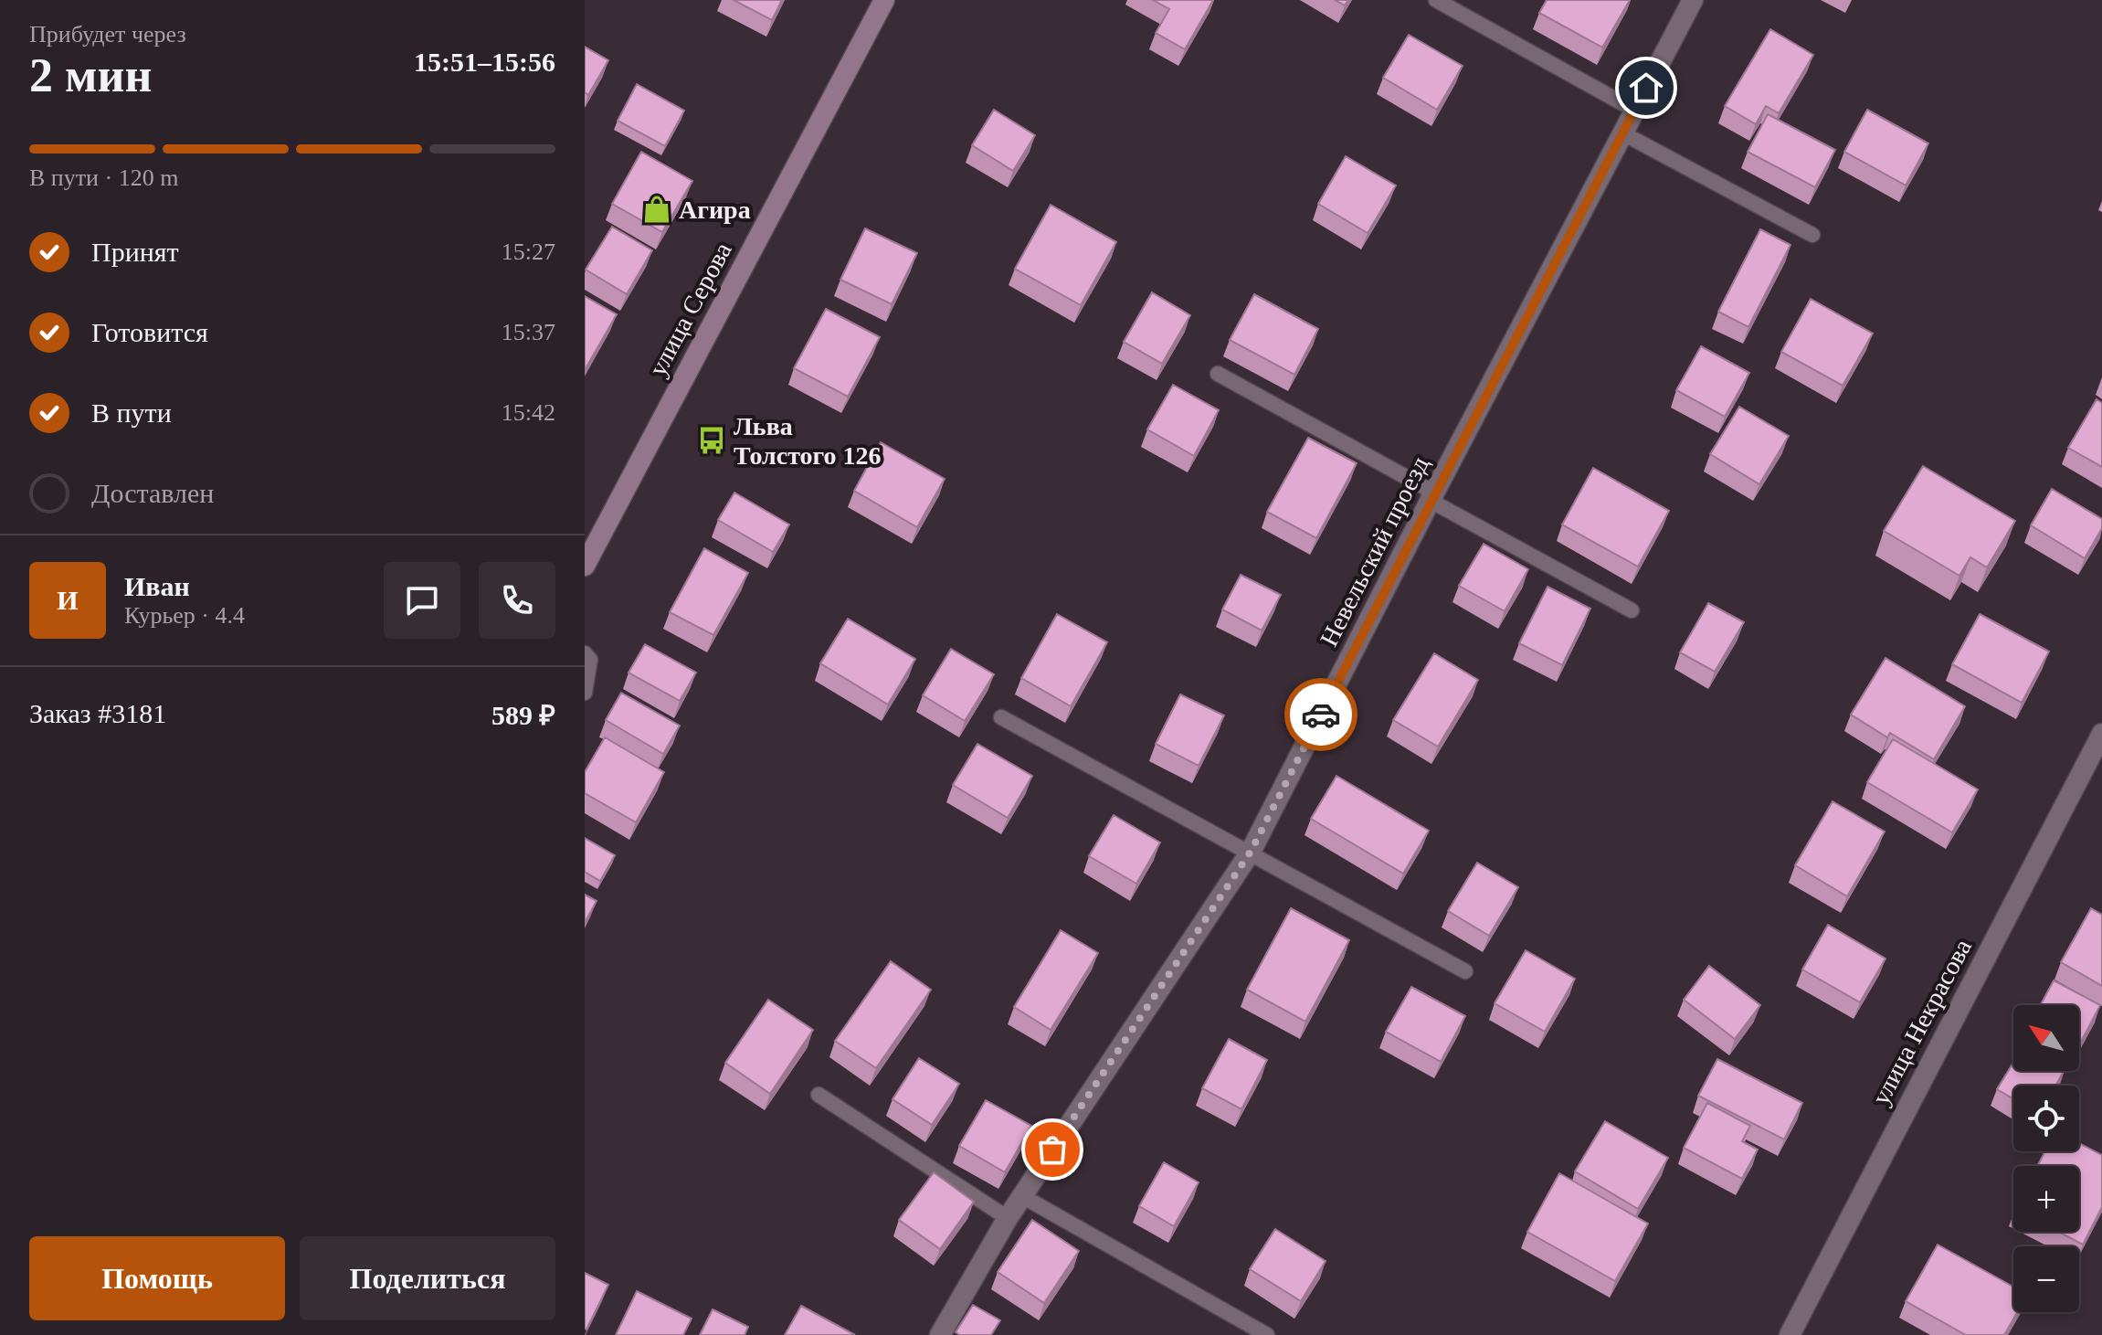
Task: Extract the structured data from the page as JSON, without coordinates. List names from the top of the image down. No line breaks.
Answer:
{"streets":{"main road":["улица Серова"],"street":["Невельский проезд","улица Некрасова"]},"places":{"shop":["Агира"],"bus stop":["Льва Толстого 126"]},"north":"top left","page":{"heading":["2 мин","Прибудет через","15:51–15:56"],"panel":["Иван","Курьер · 4.4","Заказ #3181","589 ₽"],"bar":"В пути · 120 m","list":[["Принят","15:27"],["Готовится","15:37"],["В пути","15:42"],"Доставлен"],"round":"И","map_buttons":["+","−"],"buttons":["Помощь","Поделиться"]}}
